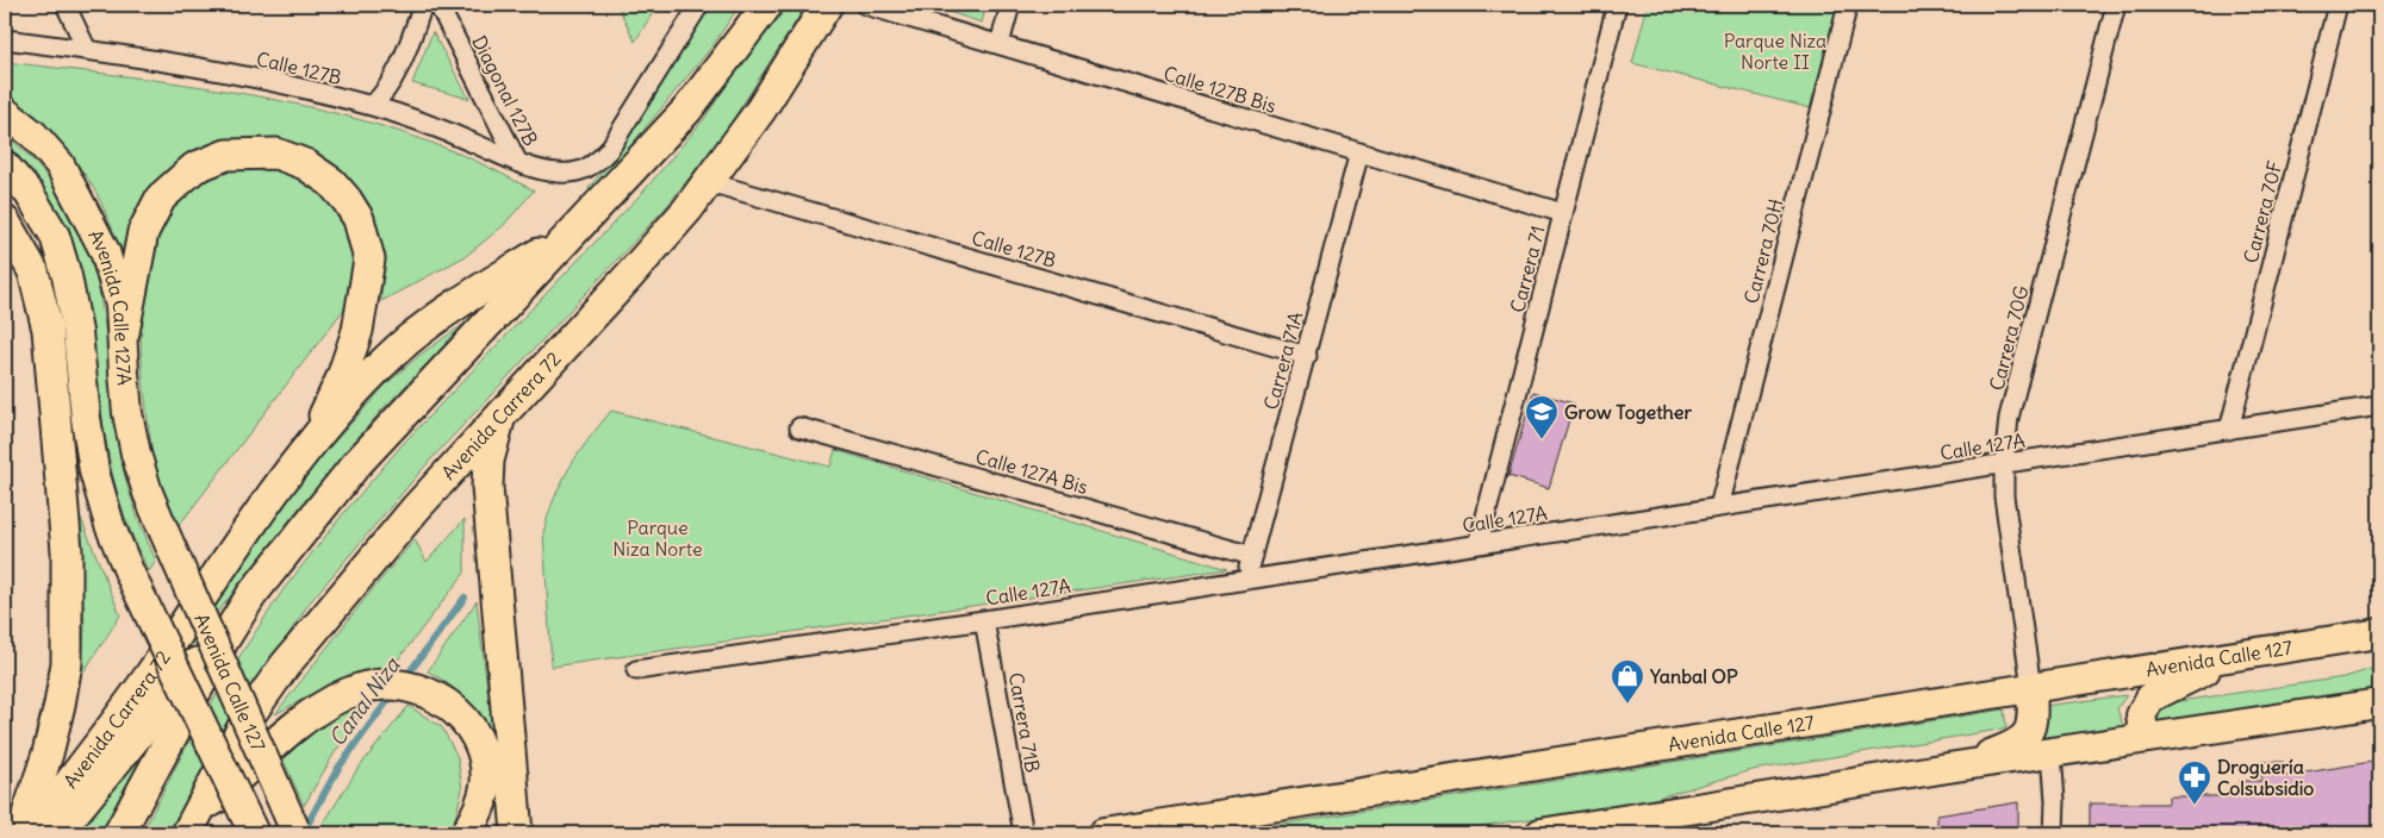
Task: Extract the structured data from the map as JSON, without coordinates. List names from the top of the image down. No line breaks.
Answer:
{"streets":{"highway":["Avenida Carrera 72"],"main road":["Avenida Calle 127A","Avenida Calle 127"],"street":["Calle 127B","Calle 127B Bis","Diagonal 127B","Carrera 70F","Carrera 70H","Carrera 71","Carrera 70G","Carrera 71A","Calle 127A","Calle 127A Bis","Carrera 71B"]},"crossings":[["Calle 127B","Diagonal 127B"],["Calle 127B","Carrera 71A"],["Calle 127B","Avenida Carrera 72"],["Calle 127B Bis","Carrera 71"],["Calle 127B Bis","Carrera 71A"],["Carrera 70F","Calle 127A"],["Carrera 70H","Calle 127A"],["Carrera 71","Calle 127A"],["Avenida Calle 127A","Avenida Calle 127"],["Carrera 70G","Calle 127A"],["Carrera 70G","Avenida Calle 127"],["Carrera 71A","Calle 127A"],["Carrera 71A","Calle 127A Bis"],["Calle 127A","Carrera 71B"]],"water":["Canal Niza"],"parks":["Parque Niza Norte II","Parque Niza Norte"],"places":{"school or university":["Grow Together"],"shop":["Yanbal OP"],"pharmacy":["Droguería Colsubsidio"]}}
